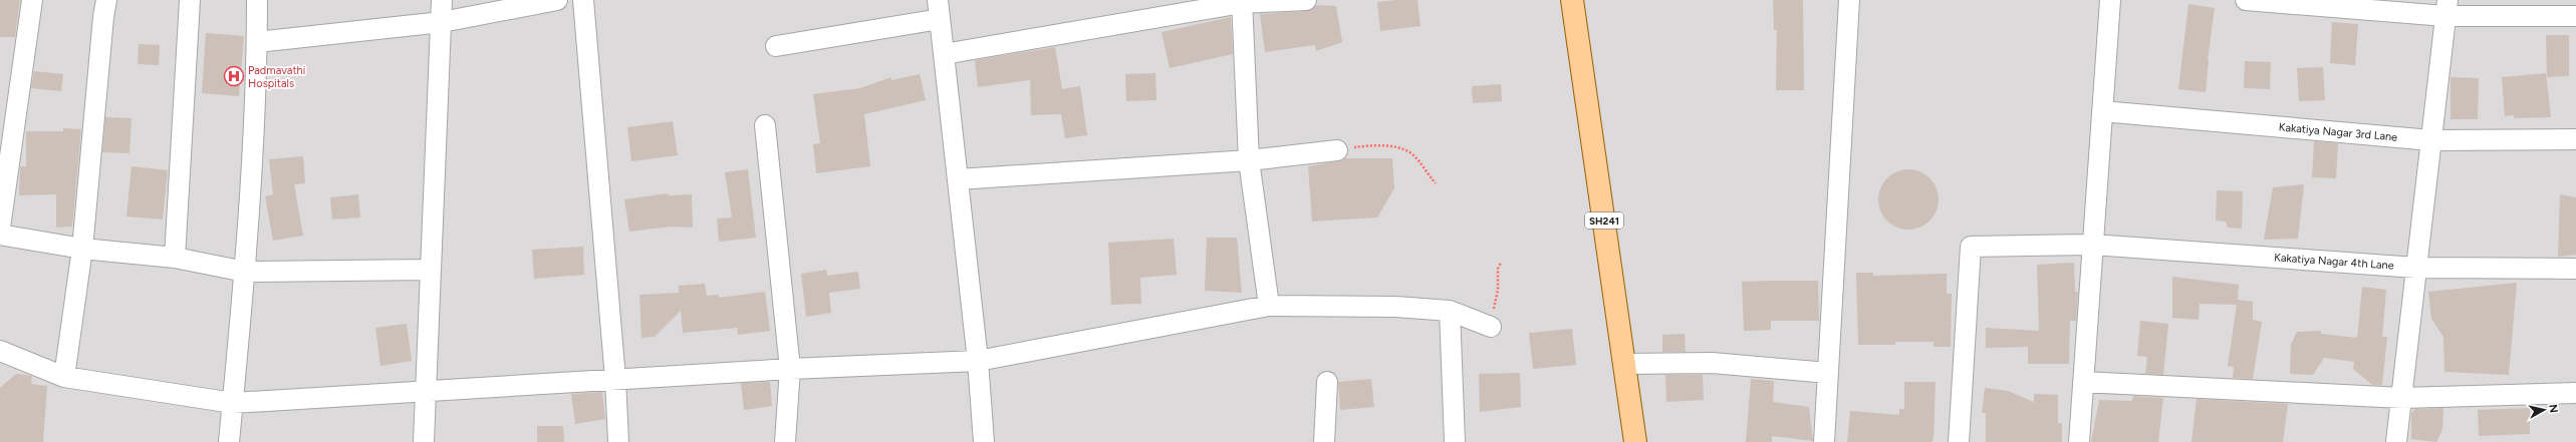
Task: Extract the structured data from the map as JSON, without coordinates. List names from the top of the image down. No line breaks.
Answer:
{"streets":{"main road":["SH241"],"street":["Kakatiya Nagar 3rd Lane","Kakatiya Nagar 4th Lane"]},"places":{"hospital":["Padmavathi Hospitals"]},"north":"right"}
